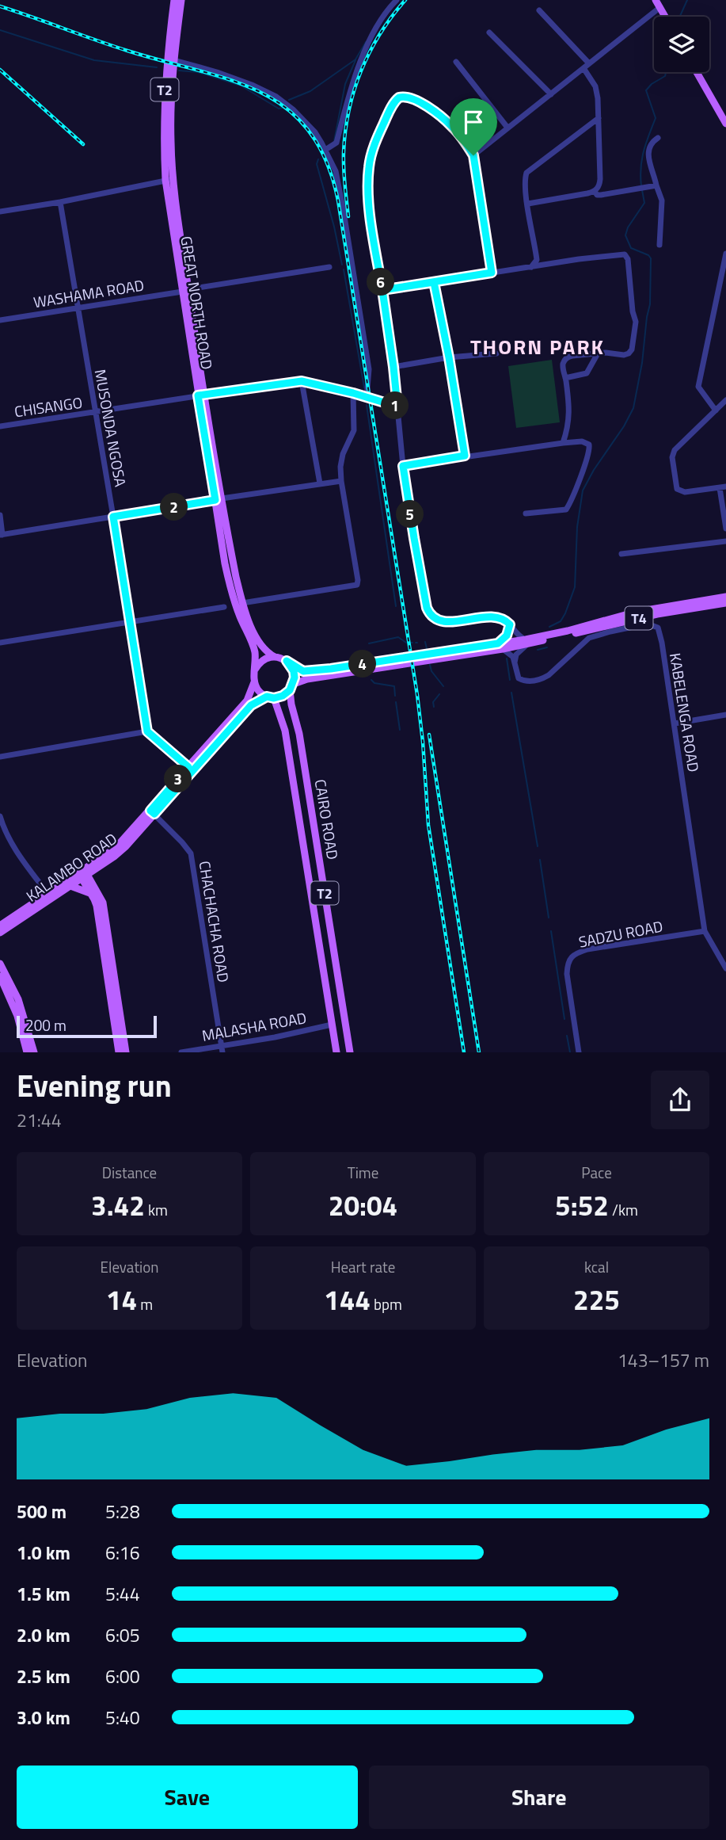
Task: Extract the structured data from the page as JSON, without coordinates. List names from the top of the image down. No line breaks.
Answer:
{"streets":{"main road":["T2","GREAT NORTH ROAD","T4","CAIRO ROAD","KALAMBO ROAD"],"street":["WASHAMA ROAD","CHISANGO","MUSONDA NGOSA","KABELENGA ROAD","CHACHACHA ROAD","SADZU ROAD","MALASHA ROAD"]},"crossings":[["WASHAMA ROAD","GREAT NORTH ROAD"],["WASHAMA ROAD","MUSONDA NGOSA"],["GREAT NORTH ROAD","CHISANGO"],["GREAT NORTH ROAD","T4"],["GREAT NORTH ROAD","CAIRO ROAD"],["GREAT NORTH ROAD","KALAMBO ROAD"],["CHISANGO","MUSONDA NGOSA"],["T4","KABELENGA ROAD"],["T4","CAIRO ROAD"],["T4","KALAMBO ROAD"],["KABELENGA ROAD","SADZU ROAD"],["CAIRO ROAD","KALAMBO ROAD"],["CAIRO ROAD","MALASHA ROAD"],["KALAMBO ROAD","CHACHACHA ROAD"],["CHACHACHA ROAD","MALASHA ROAD"]],"districts":["THORN PARK"],"scale_bar":"200 m","page":{"pins":["6","1","2","5","4","3"],"scale":"200 m","heading":["Evening run","21:44"],"stats":[["Distance","3.42 km"],["Time","20:04"],["Pace","5:52 /km"],["Elevation","14 m"],["Heart rate","144 bpm"],["kcal","225"]],"chart":["Elevation","143–157 m"],"list":[{"name":"500 m","note":"5:28"},{"name":"1.0 km","note":"6:16"},{"name":"1.5 km","note":"5:44"},{"name":"2.0 km","note":"6:05"},{"name":"2.5 km","note":"6:00"},{"name":"3.0 km","note":"5:40"}],"buttons":["Save","Share"]}}
